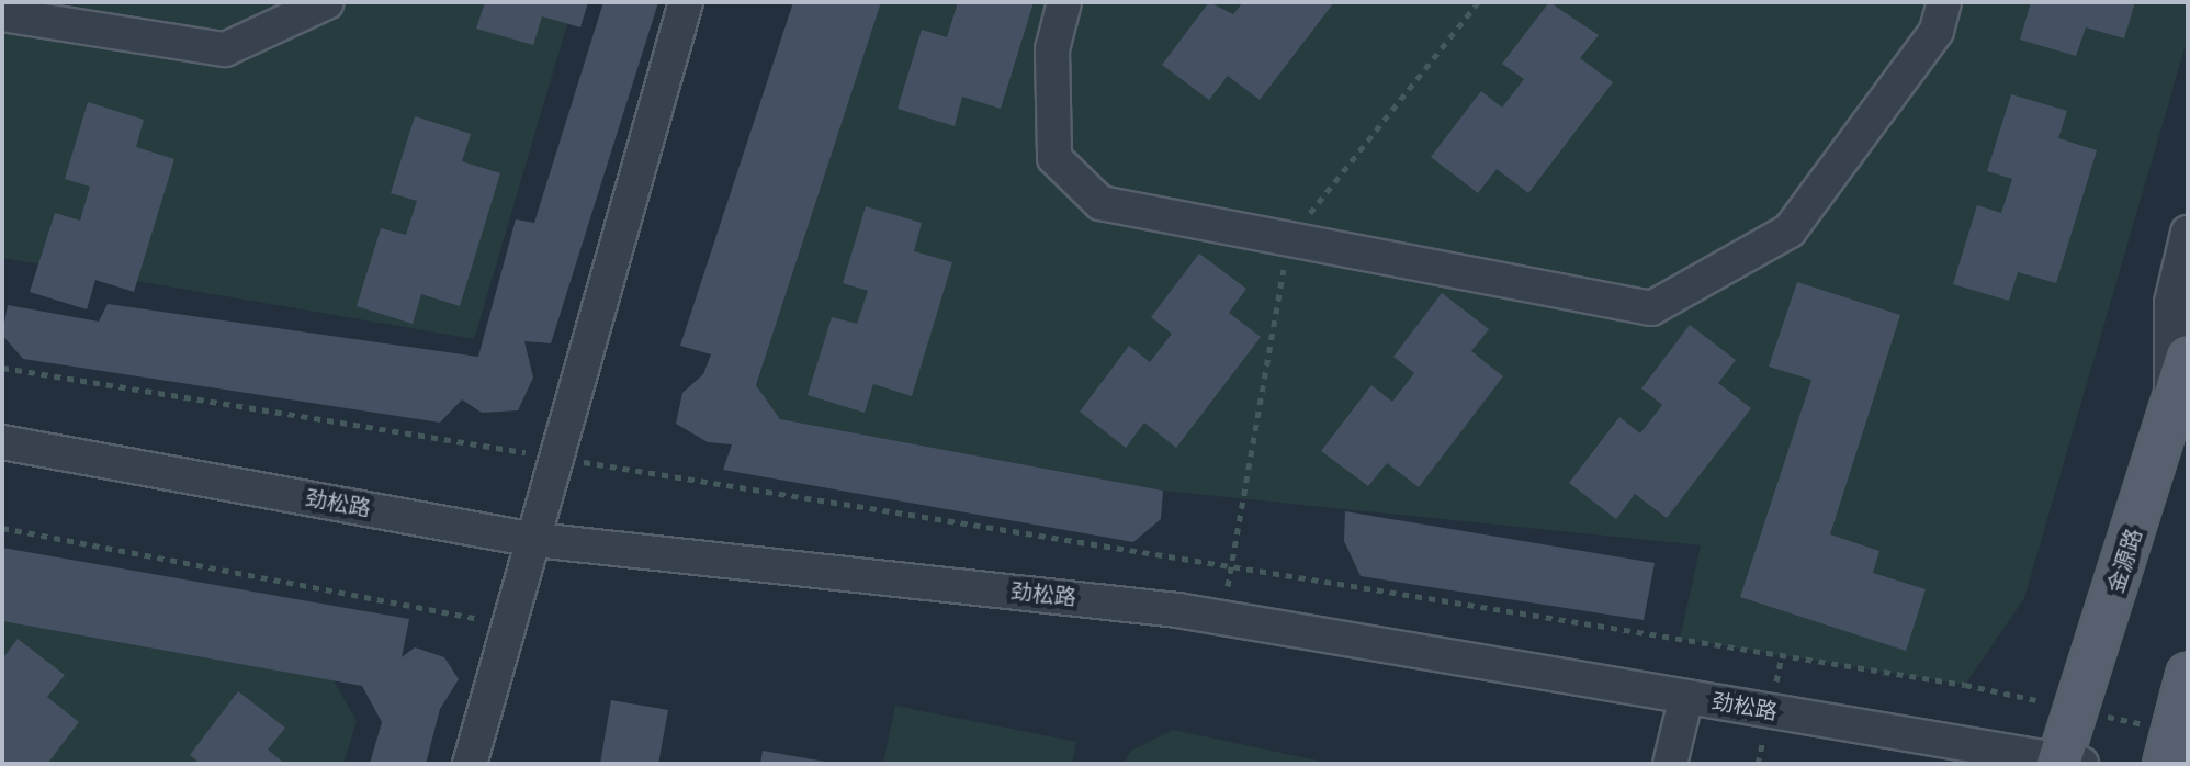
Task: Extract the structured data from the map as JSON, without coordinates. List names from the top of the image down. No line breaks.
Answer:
{"streets":{"main road":["金源路"],"street":["劲松路"]},"crossings":[["劲松路","金源路"]]}
